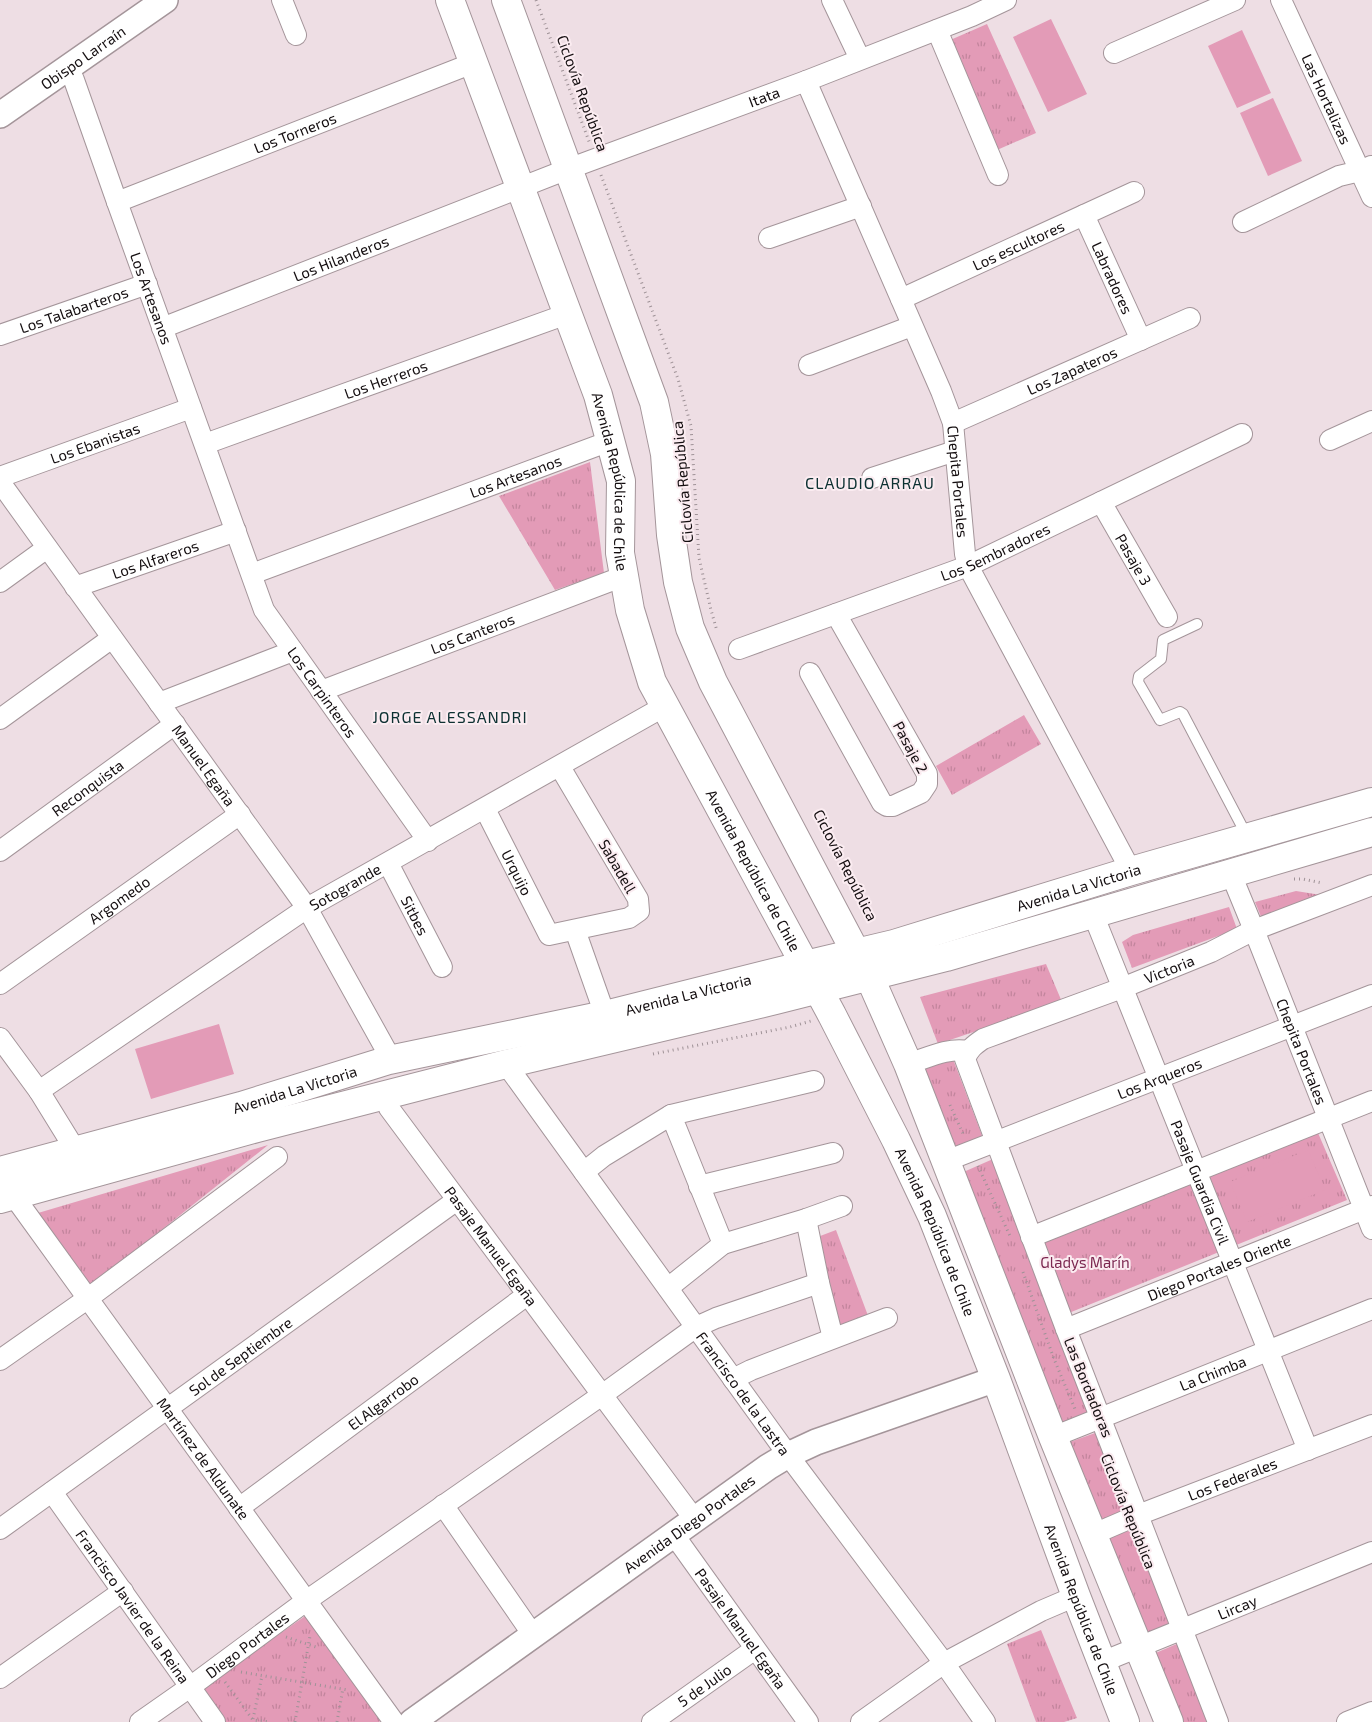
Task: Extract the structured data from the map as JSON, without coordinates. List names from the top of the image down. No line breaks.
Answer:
{"streets":{"main road":["Avenida República de Chile","Avenida La Victoria"],"street":["Obispo Larraín","Itata","Las Hortalizas","Los Torneros","Los escultores","Los Hilanderos","Labradores","Los Artesanos","Los Talabarteros","Los Zapateros","Los Herreros","Los Ebanistas","Chepita Portales","Los Sembradores","Los Alfareros","Pasaje 3","Los Canteros","Los Carpinteros","Pasaje 2","Manuel Egaña","Reconquista","Sabadell","Urquijo","Sotogrande","Argomedo","Sitbes","Victoria","Los Arqueros","Pasaje Guardia Civil","Pasaje Manuel Egaña","Diego Portales Oriente","Sol de Septiembre","La Chimba","Las Bordadoras","Francisco de la Lastra","El Algarrobo","Martínez de Aldunate","Los Federales","Avenida Diego Portales","Francisco Javier de la Reina","Lircay","Diego Portales","5 de Julio"],"path":["Ciclovía República"]},"crossings":[["Obispo Larraín","Los Artesanos"],["Ciclovía República","Itata"],["Itata","Los Hilanderos"],["Itata","Avenida República de Chile"],["Itata","Chepita Portales"],["Los Torneros","Los Artesanos"],["Los Torneros","Avenida República de Chile"],["Los escultores","Labradores"],["Los escultores","Chepita Portales"],["Los Hilanderos","Los Artesanos"],["Los Hilanderos","Avenida República de Chile"],["Labradores","Los Zapateros"],["Los Artesanos","Los Talabarteros"],["Los Artesanos","Los Herreros"],["Los Artesanos","Los Ebanistas"],["Los Artesanos","Avenida República de Chile"],["Los Artesanos","Los Alfareros"],["Los Artesanos","Los Carpinteros"],["Los Zapateros","Chepita Portales"],["Los Herreros","Avenida República de Chile"],["Avenida República de Chile","Los Canteros"],["Avenida República de Chile","Sotogrande"],["Avenida República de Chile","Avenida La Victoria"],["Avenida República de Chile","Avenida Diego Portales"],["Avenida República de Chile","Lircay"],["Chepita Portales","Los Sembradores"],["Chepita Portales","Avenida La Victoria"],["Chepita Portales","Victoria"],["Chepita Portales","Los Arqueros"],["Chepita Portales","Diego Portales Oriente"],["Los Sembradores","Pasaje 3"],["Los Sembradores","Pasaje 2"],["Los Alfareros","Los Carpinteros"],["Los Alfareros","Manuel Egaña"],["Los Canteros","Los Carpinteros"],["Los Carpinteros","Sotogrande"],["Manuel Egaña","Reconquista"],["Manuel Egaña","Sotogrande"],["Manuel Egaña","Avenida La Victoria"],["Manuel Egaña","Argomedo"],["Sabadell","Urquijo"],["Sabadell","Sotogrande"],["Urquijo","Sotogrande"],["Sotogrande","Sitbes"],["Avenida La Victoria","Pasaje Guardia Civil"],["Avenida La Victoria","Pasaje Manuel Egaña"],["Avenida La Victoria","Francisco de la Lastra"],["Avenida La Victoria","Martínez de Aldunate"],["Victoria","Pasaje Guardia Civil"],["Victoria","Las Bordadoras"],["Los Arqueros","Pasaje Guardia Civil"],["Los Arqueros","Las Bordadoras"],["Pasaje Guardia Civil","Diego Portales Oriente"],["Pasaje Guardia Civil","La Chimba"],["Pasaje Guardia Civil","Los Federales"],["Pasaje Manuel Egaña","Sol de Septiembre"],["Pasaje Manuel Egaña","El Algarrobo"],["Pasaje Manuel Egaña","Avenida Diego Portales"],["Pasaje Manuel Egaña","5 de Julio"],["Diego Portales Oriente","Las Bordadoras"],["Sol de Septiembre","Martínez de Aldunate"],["Sol de Septiembre","Francisco Javier de la Reina"],["La Chimba","Las Bordadoras"],["Las Bordadoras","Los Federales"],["Las Bordadoras","Lircay"],["Francisco de la Lastra","Avenida Diego Portales"],["El Algarrobo","Martínez de Aldunate"],["Martínez de Aldunate","Diego Portales"],["Francisco Javier de la Reina","Diego Portales"]],"districts":["CLAUDIO ARRAU","JORGE ALESSANDRI"],"parks":["Gladys Marín"]}
